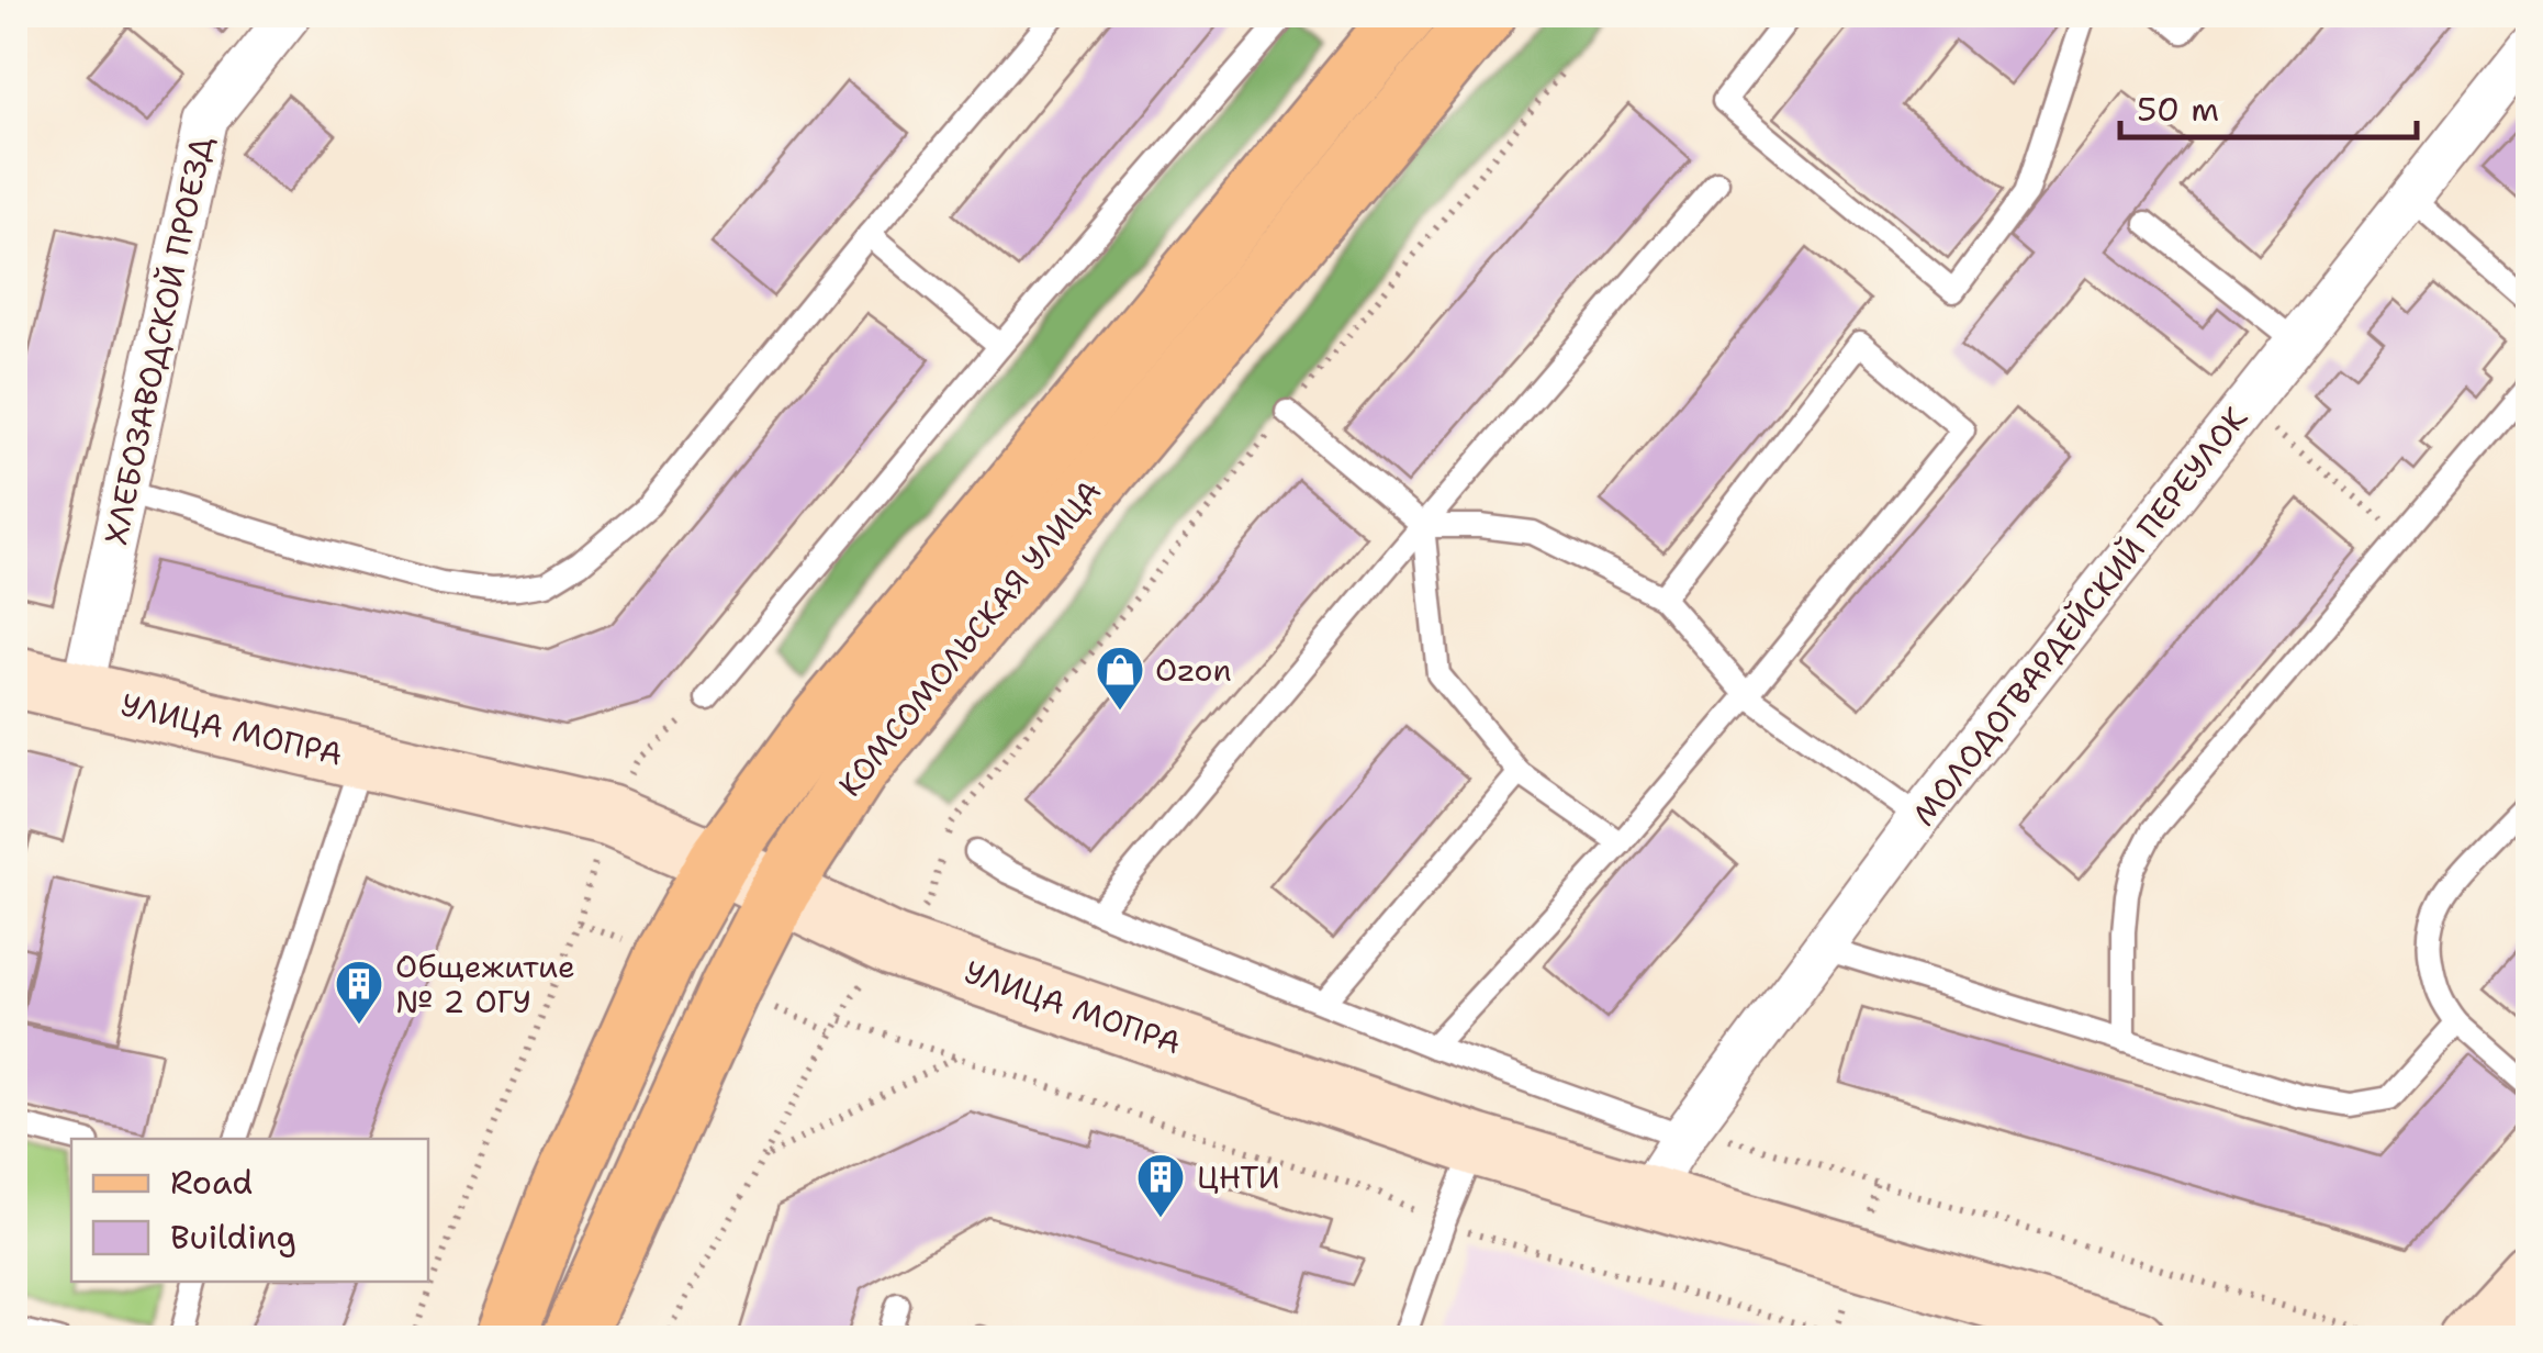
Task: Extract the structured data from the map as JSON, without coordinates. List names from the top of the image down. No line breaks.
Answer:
{"streets":{"main road":["КОМСОМОЛЬСКАЯ УЛИЦА"],"street":["ХЛЕБОЗАВОДСКОЙ ПРОЕЗД","МОЛОДОГВАРДЕЙСКИЙ ПЕРЕУЛОК","УЛИЦА МОПРА"]},"crossings":[["ХЛЕБОЗАВОДСКОЙ ПРОЕЗД","УЛИЦА МОПРА"],["МОЛОДОГВАРДЕЙСКИЙ ПЕРЕУЛОК","УЛИЦА МОПРА"],["КОМСОМОЛЬСКАЯ УЛИЦА","УЛИЦА МОПРА"]],"places":{"shop":["Ozon"],"building":["Общежитие № 2 ОГУ","ЦНТИ"]},"legend":["Road","Building"],"scale_bar":"50 m"}
